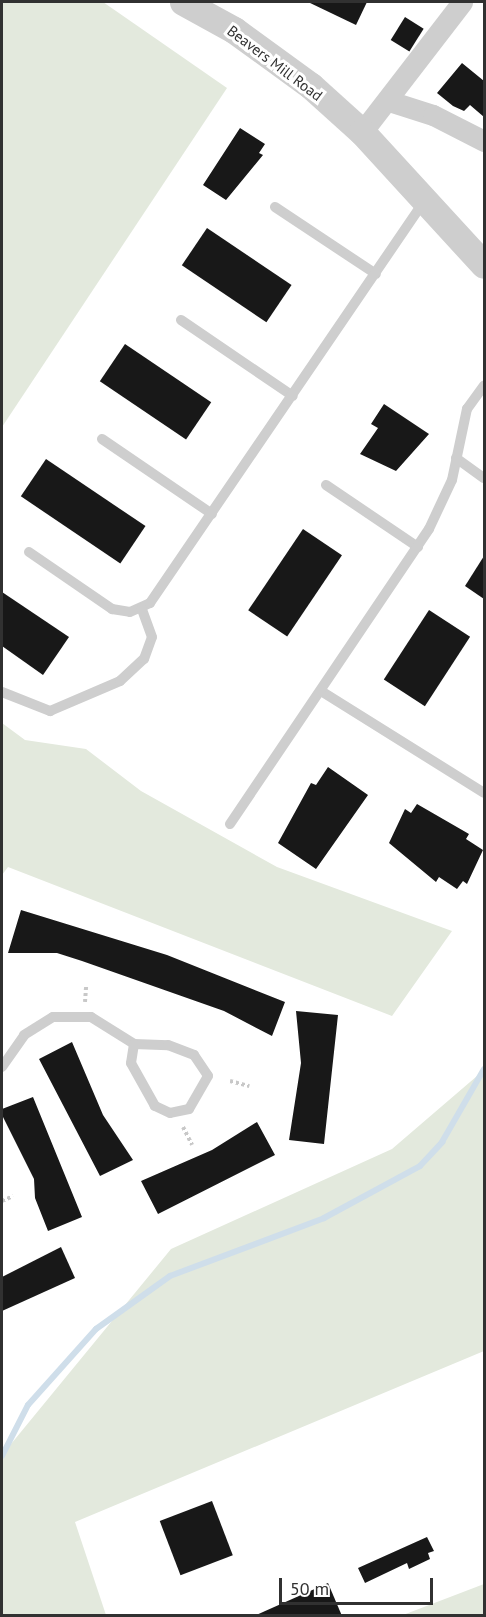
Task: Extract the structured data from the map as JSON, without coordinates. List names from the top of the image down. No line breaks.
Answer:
{"streets":{"street":["Beavers Mill Road"]},"scale_bar":"50 m"}
